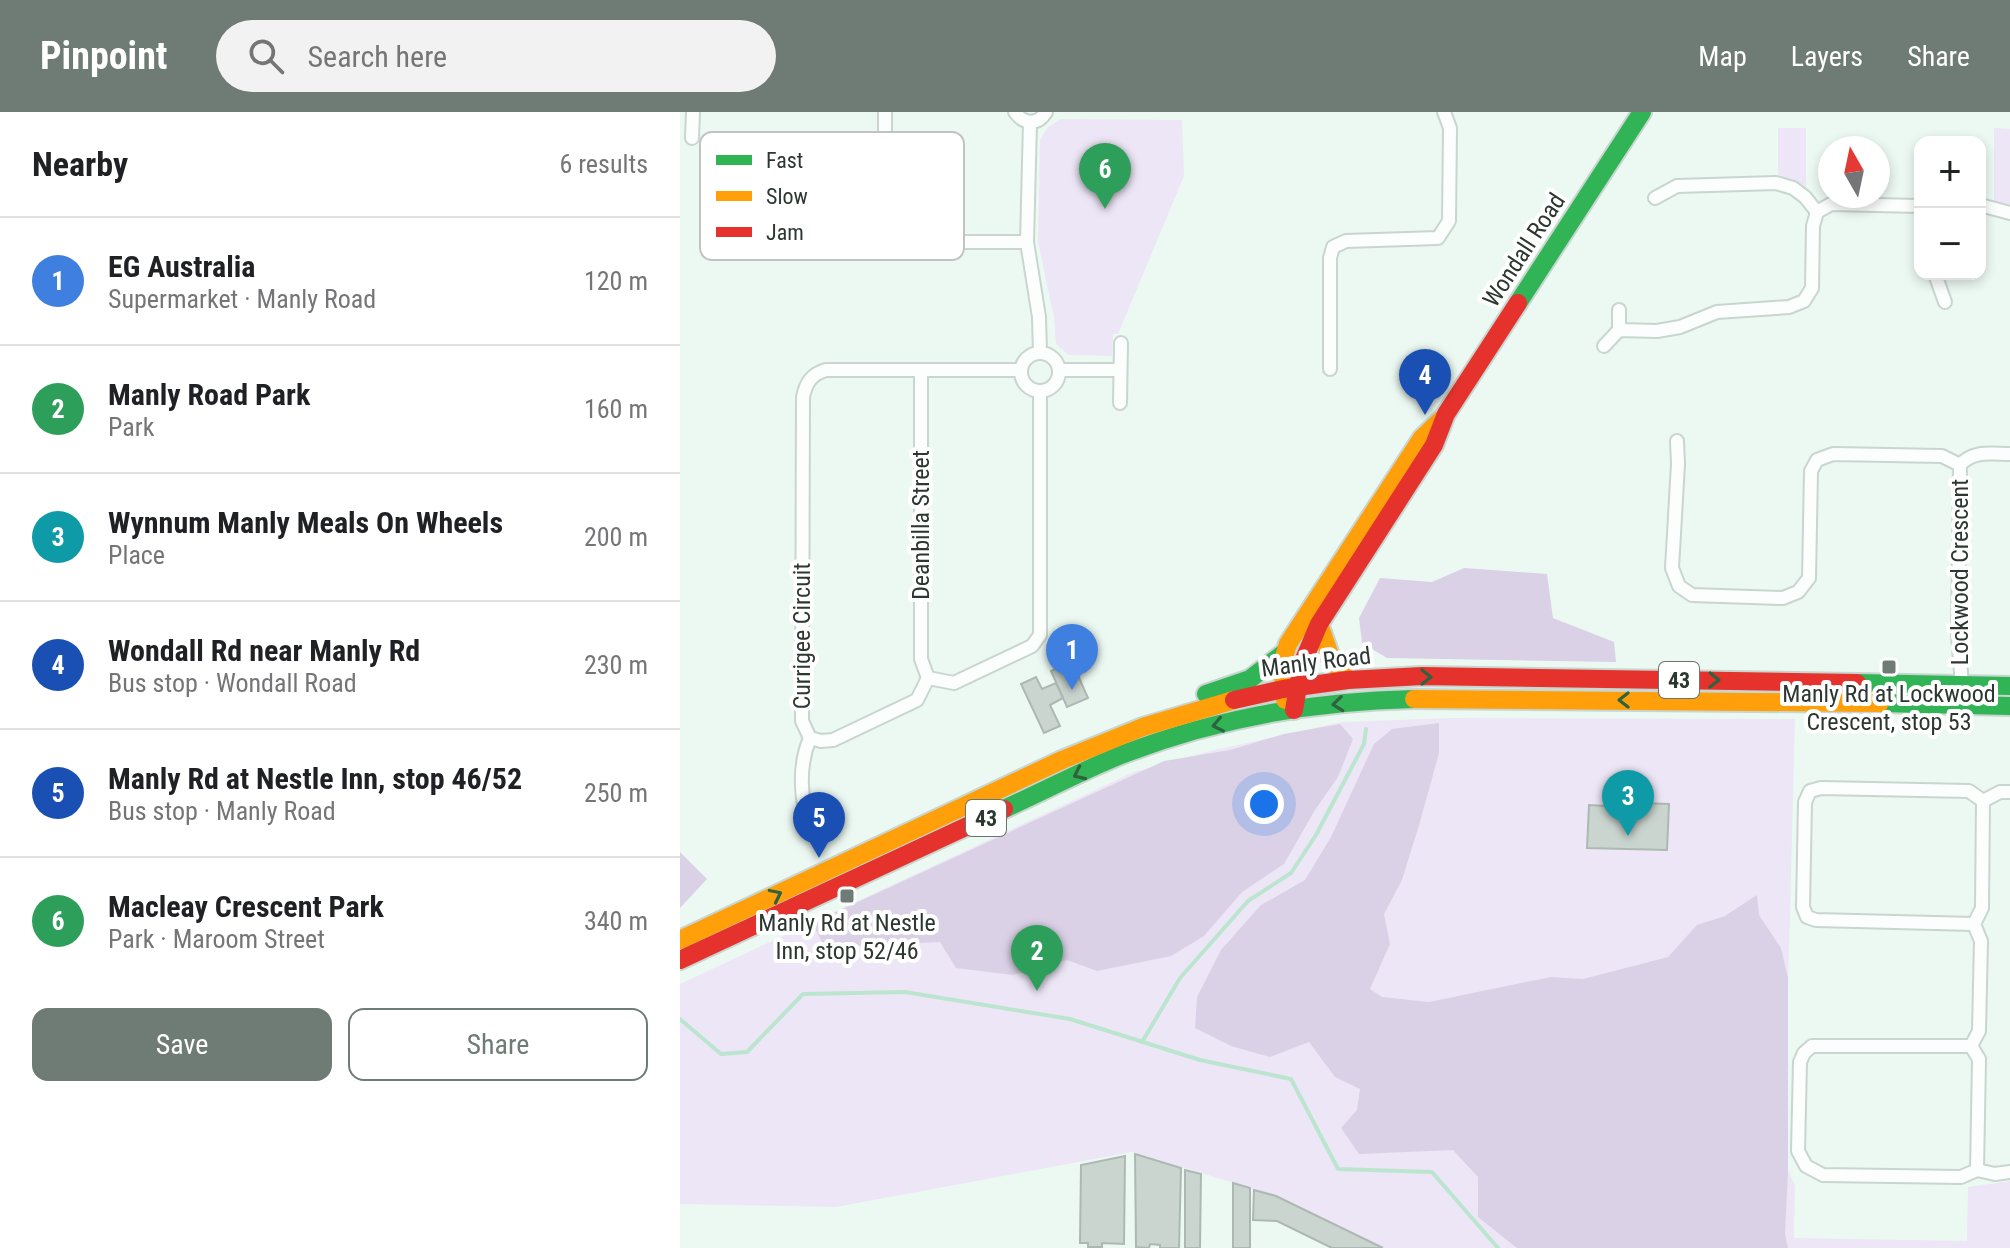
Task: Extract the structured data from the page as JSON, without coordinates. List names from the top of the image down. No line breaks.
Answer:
{"streets":{"main road":["Wondall Road","Manly Road","43"],"street":["Deanbilla Street","Lockwood Crescent","Currigee Circuit"]},"crossings":[["Wondall Road","Manly Road"],["Deanbilla Street","Currigee Circuit"],["Lockwood Crescent","Manly Road"]],"places":{"transit":["Manly Rd at Lockwood Crescent, stop 53","Manly Rd at Nestle Inn, stop 52/46"]},"legend":["Fast","Slow","Jam"],"north":"top","page":{"header":"Pinpoint","search":"Search here","nav":["Map","Layers","Share"],"heading":["Nearby","6 results"],"map_buttons":["+","−"],"pins":["6","4","1","3","5","2"],"list":[{"mark":"1","name":"EG Australia","note":"Supermarket · Manly Road","value":"120 m"},{"mark":"2","name":"Manly Road Park","note":"Park","value":"160 m"},{"mark":"3","name":"Wynnum Manly Meals On Wheels","note":"Place","value":"200 m"},{"mark":"4","name":"Wondall Rd near Manly Rd","note":"Bus stop · Wondall Road","value":"230 m"},{"mark":"5","name":"Manly Rd at Nestle Inn, stop 46/52","note":"Bus stop · Manly Road","value":"250 m"},{"mark":"6","name":"Macleay Crescent Park","note":"Park · Maroom Street","value":"340 m"}],"buttons":["Save","Share"]}}
